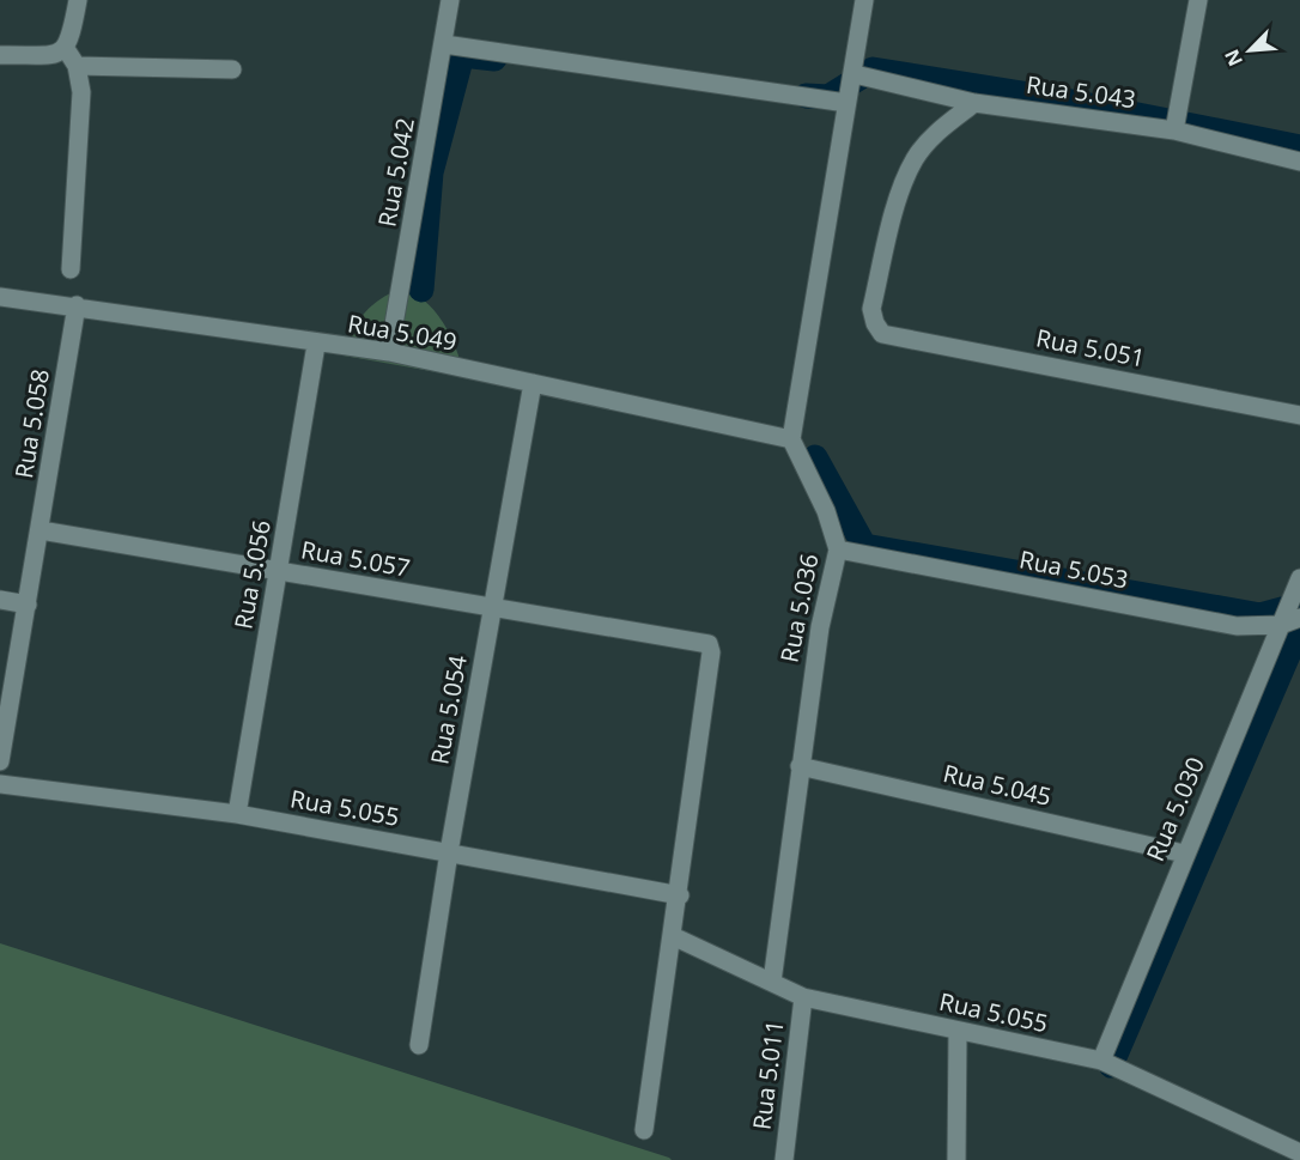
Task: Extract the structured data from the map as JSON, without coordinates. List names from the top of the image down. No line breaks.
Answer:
{"streets":{"street":["Rua 5.043","Rua 5.042","Rua 5.049","Rua 5.051","Rua 5.058","Rua 5.057","Rua 5.053","Rua 5.056","Rua 5.036","Rua 5.054","Rua 5.045","Rua 5.055","Rua 5.030","Rua 5.011"]},"crossings":[["Rua 5.043","Rua 5.051"],["Rua 5.042","Rua 5.049"],["Rua 5.049","Rua 5.058"],["Rua 5.049","Rua 5.056"],["Rua 5.049","Rua 5.036"],["Rua 5.049","Rua 5.054"],["Rua 5.058","Rua 5.057"],["Rua 5.057","Rua 5.056"],["Rua 5.057","Rua 5.054"],["Rua 5.057","Rua 5.055"],["Rua 5.053","Rua 5.036"],["Rua 5.053","Rua 5.030"],["Rua 5.056","Rua 5.055"],["Rua 5.036","Rua 5.045"],["Rua 5.036","Rua 5.055"],["Rua 5.054","Rua 5.055"],["Rua 5.045","Rua 5.030"],["Rua 5.055","Rua 5.030"],["Rua 5.055","Rua 5.011"]],"north":"bottom left"}
